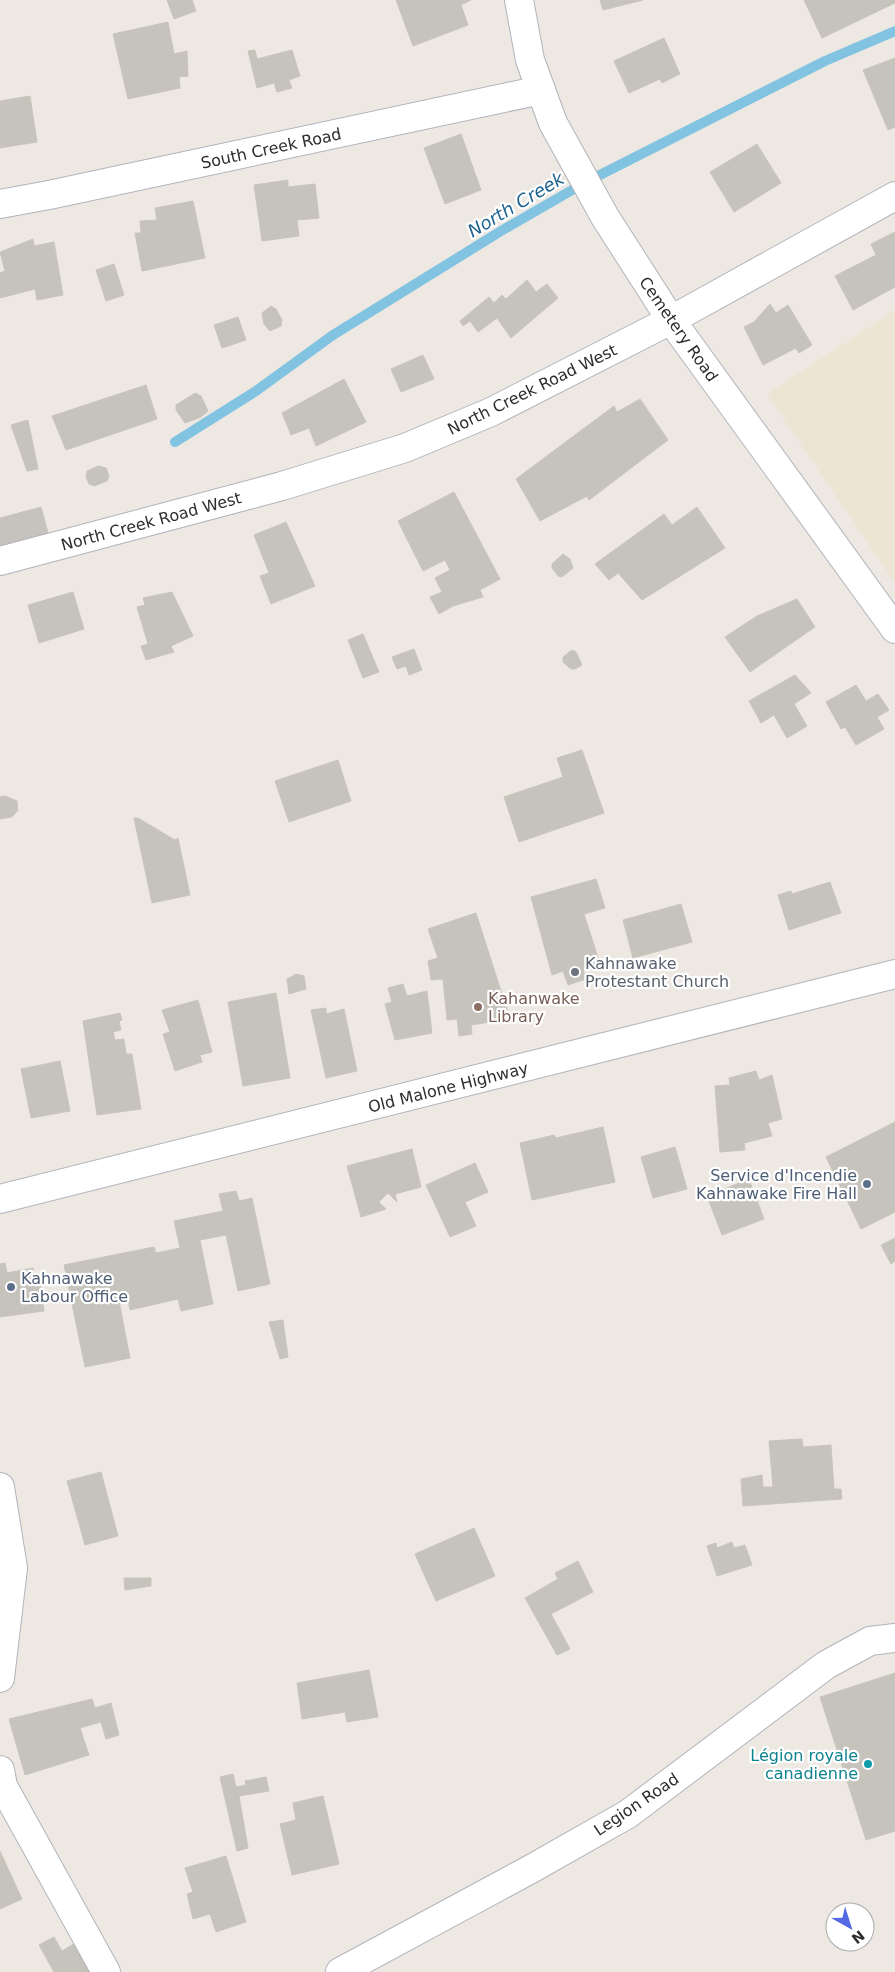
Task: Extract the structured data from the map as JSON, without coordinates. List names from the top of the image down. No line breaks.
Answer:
{"streets":{"street":["South Creek Road","Cemetery Road","North Creek Road West","Old Malone Highway","Legion Road"]},"crossings":[["South Creek Road","Cemetery Road"],["Cemetery Road","North Creek Road West"]],"water":["North Creek"],"places":["Kahnawake Protestant Church","Kahanwake Library","Service d'Incendie Kahnawake Fire Hall","Kahnawake Labour Office","Légion royale canadienne"],"north":"bottom right"}
